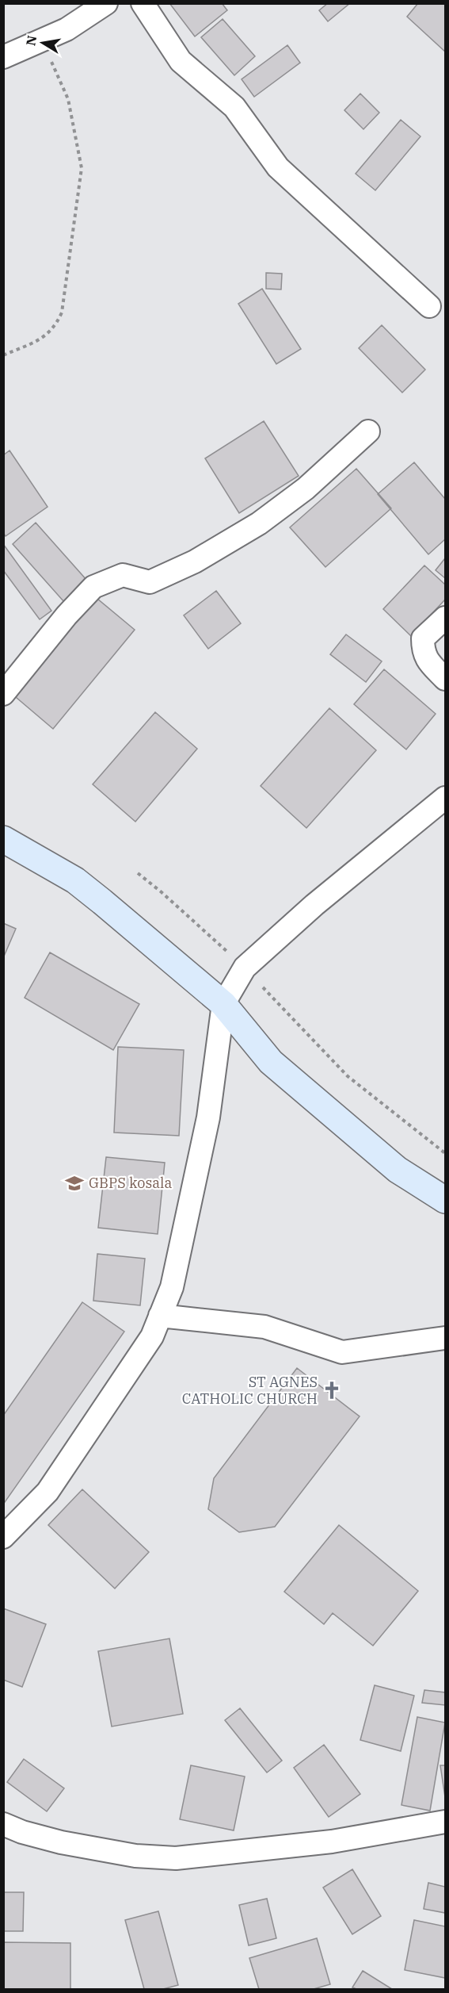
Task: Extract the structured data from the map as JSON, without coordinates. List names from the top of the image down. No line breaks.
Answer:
{"places":{"school or university":["GBPS kosala"],"church":["ST AGNES CATHOLIC CHURCH"]},"north":"left"}
